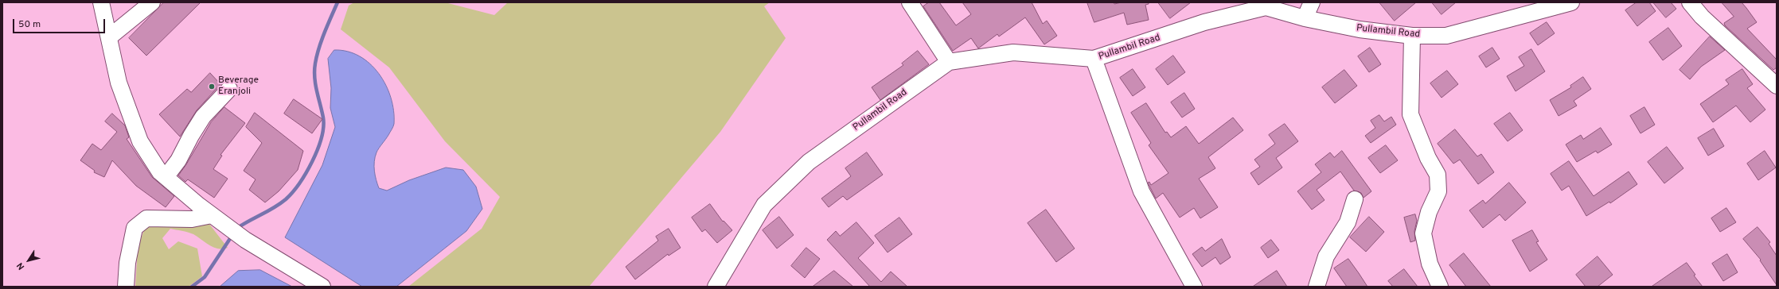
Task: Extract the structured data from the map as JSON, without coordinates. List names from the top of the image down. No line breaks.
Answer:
{"streets":{"street":["Pullambil Road"]},"places":["Beverage Eranjoli"],"scale_bar":"50 m","north":"bottom left"}
